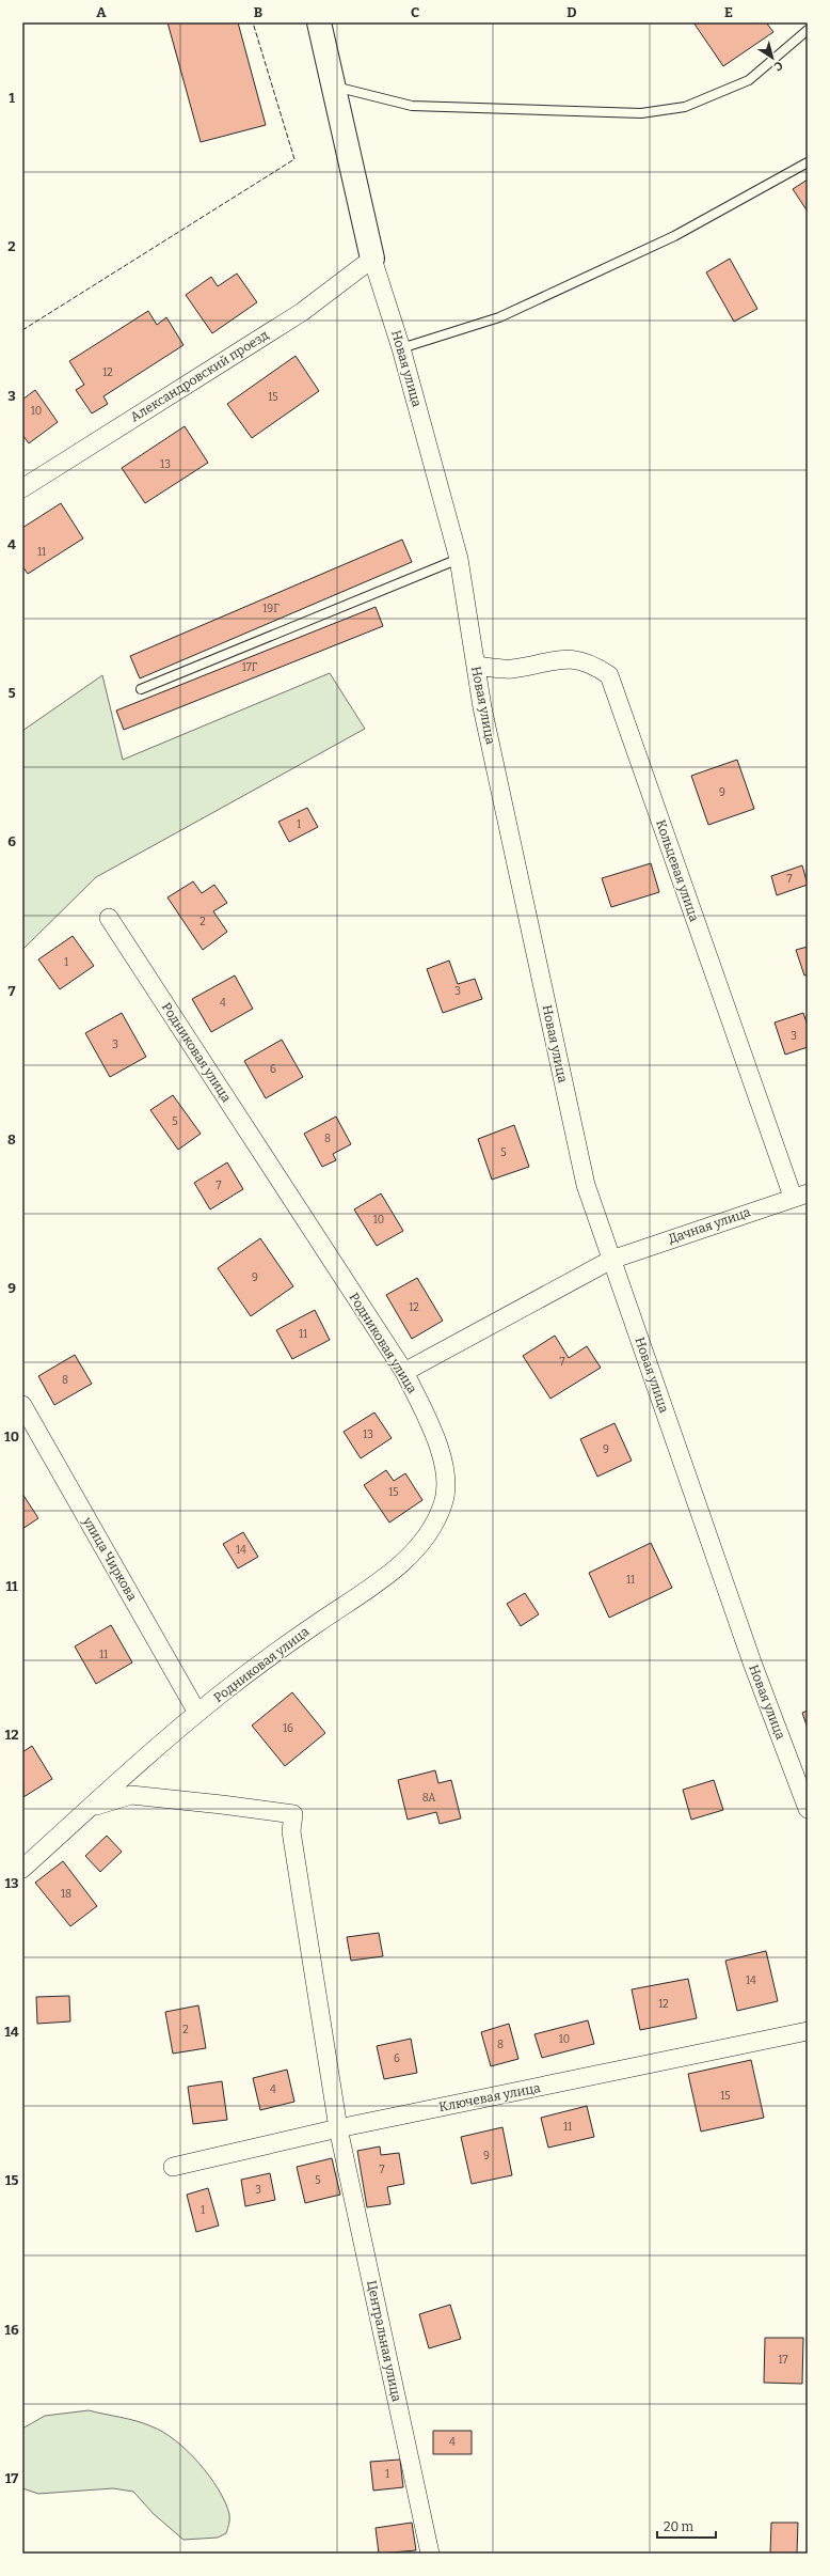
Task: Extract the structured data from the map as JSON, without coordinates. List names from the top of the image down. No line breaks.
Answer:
{"streets":{"street":["Новая улица","Александровский проезд","Кольцевая улица","Родниковая улица","Дачная улица","улица Чиркова","Ключевая улица","Центральная улица"]},"crossings":[["Новая улица","Александровский проезд"],["Новая улица","Кольцевая улица"],["Новая улица","Дачная улица"],["Кольцевая улица","Дачная улица"],["Родниковая улица","Дачная улица"],["Родниковая улица","улица Чиркова"],["Родниковая улица","Центральная улица"],["Ключевая улица","Центральная улица"]],"house_numbers":["12","15","10","13","11","19Г","17Г","9","1","7","2","1","3","4","3","3","6","5","8","5","7","10","9","12","11","7","8","13","9","15","14","11","11","16","8А","18","14","12","2","10","8","6","4","15","11","9","7","5","3","1","17","4","1"],"scale_bar":"20 m","north":"bottom right","grid":{"columns":["A","B","C","D","E"],"rows":["1","2","3","4","5","6","7","8","9","10","11","12","13","14","15","16","17"]}}
